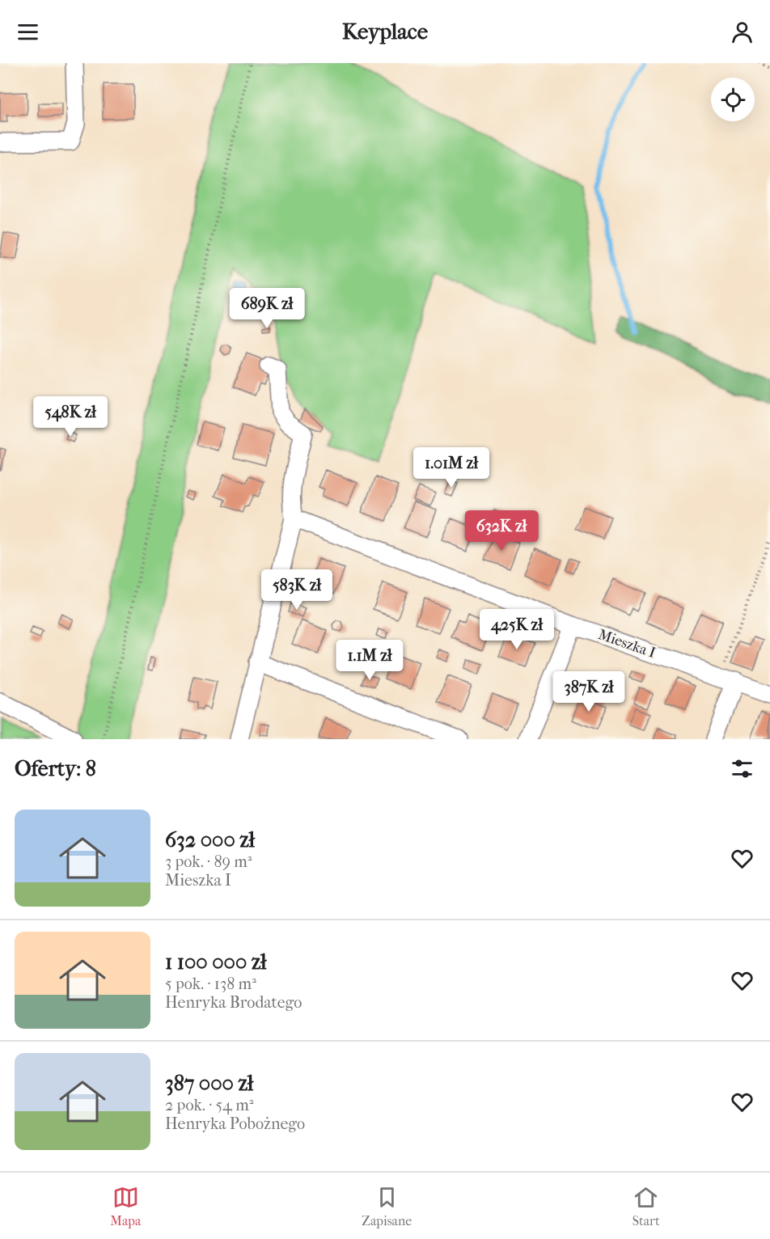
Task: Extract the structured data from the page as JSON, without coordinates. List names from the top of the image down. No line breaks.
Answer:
{"streets":{"street":["Mieszka I"]},"page":{"header":"Keyplace","price":["689K zł","548K zł","1.01M zł","632K zł","583K zł","425K zł","1.1M zł","387K zł"],"heading":"Oferty: 8","list":[{"name":"632 000 zł","note":"3 pok. · 89 m² · Mieszka I"},{"name":"1 100 000 zł","note":"5 pok. · 138 m² · Henryka Brodatego"},{"name":"387 000 zł","note":"2 pok. · 54 m² · Henryka Pobożnego"}],"tabs":["Mapa","Zapisane","Start"]}}
